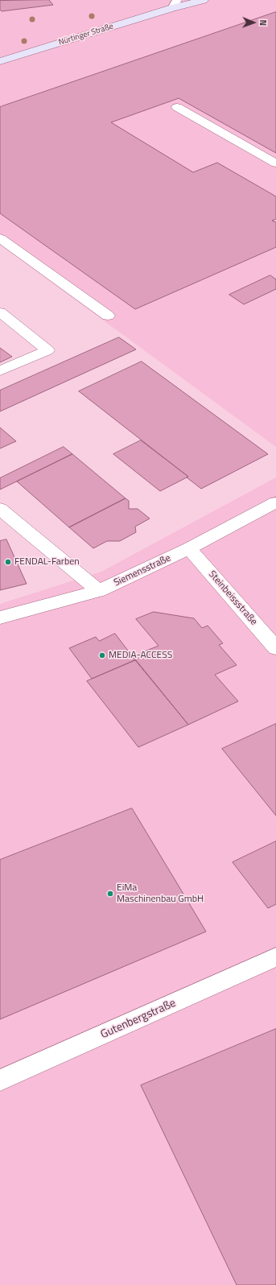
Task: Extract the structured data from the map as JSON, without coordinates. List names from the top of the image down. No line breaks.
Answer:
{"streets":{"main road":["Nürtinger Straße"],"street":["Siemensstraße","Steinbeissstraße","Gutenbergstraße"]},"crossings":[["Siemensstraße","Steinbeissstraße"]],"places":["FENDAL-Farben","MEDIA-ACCESS","EiMa Maschinenbau GmbH"],"north":"right"}
